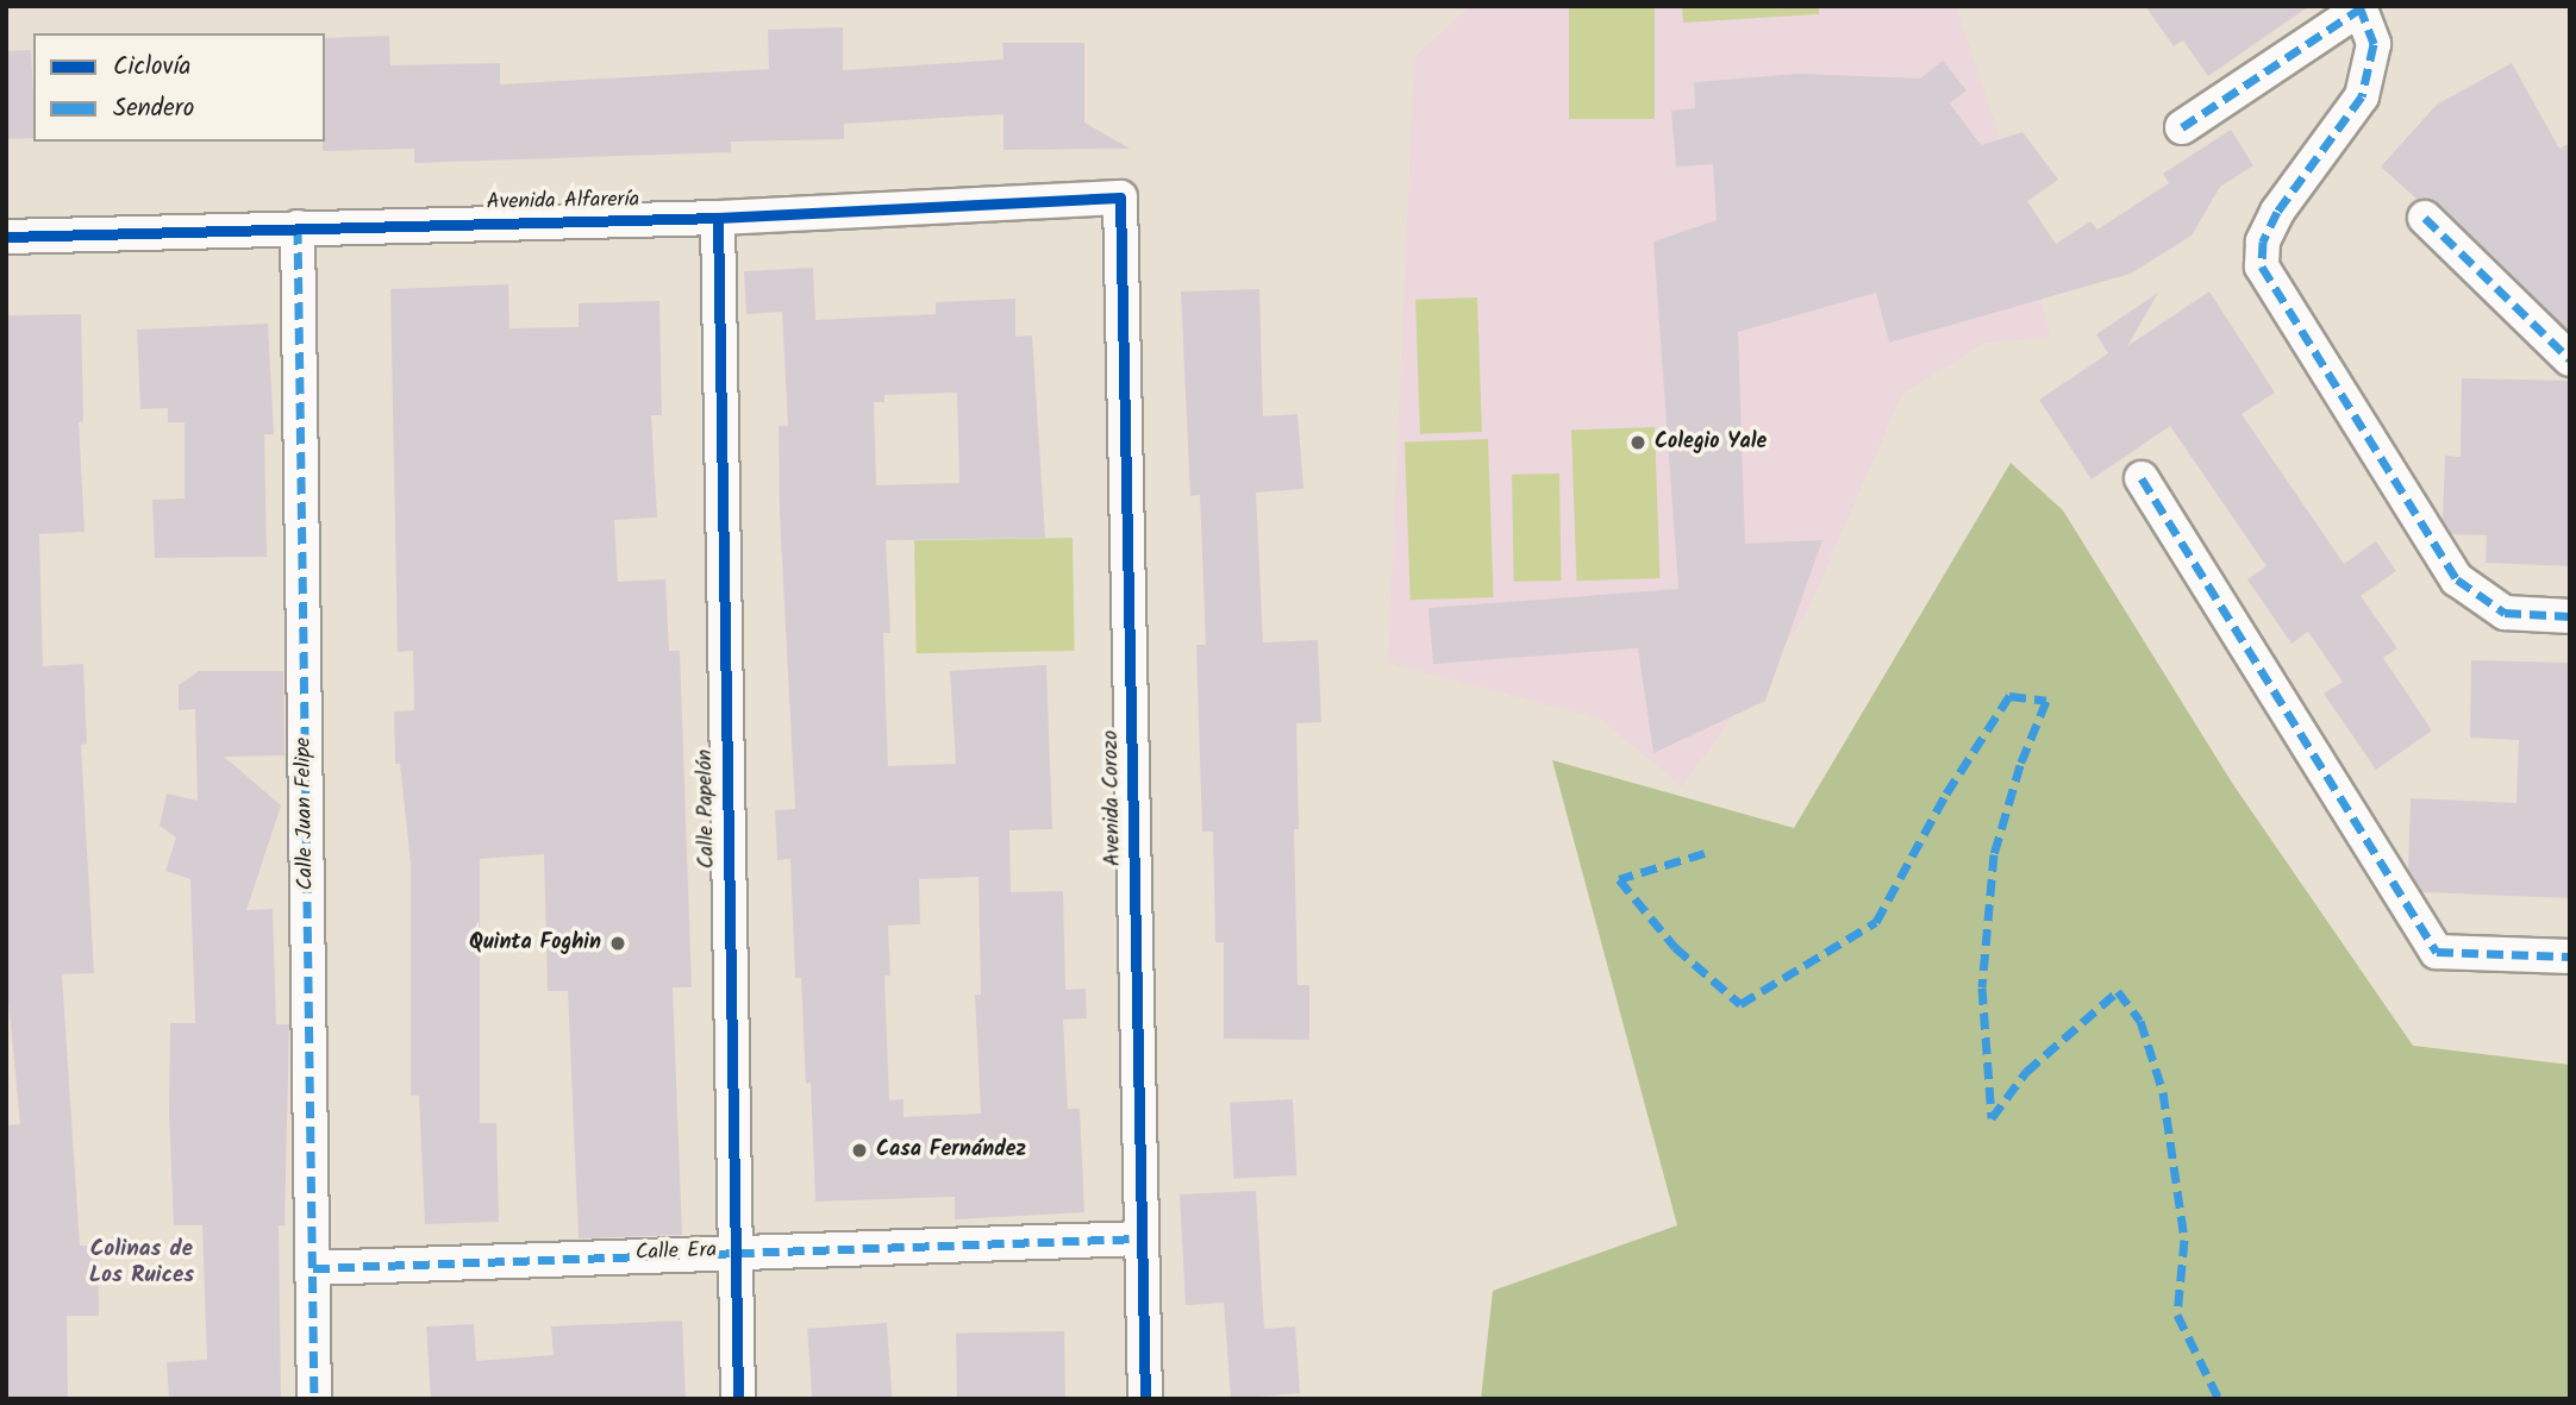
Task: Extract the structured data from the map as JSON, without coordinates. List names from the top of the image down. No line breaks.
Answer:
{"streets":{"street":["Avenida Alfarería","Avenida Corozo","Calle Papelón","Calle Juan Felipe","Calle Era"]},"crossings":[["Avenida Alfarería","Avenida Corozo"],["Avenida Alfarería","Calle Papelón"],["Avenida Alfarería","Calle Juan Felipe"],["Avenida Corozo","Calle Era"],["Calle Papelón","Calle Era"],["Calle Juan Felipe","Calle Era"]],"districts":["Colinas de Los Ruices"],"places":["Colegio Yale","Quinta Foghin","Casa Fernández"],"legend":["Ciclovía","Sendero"]}
